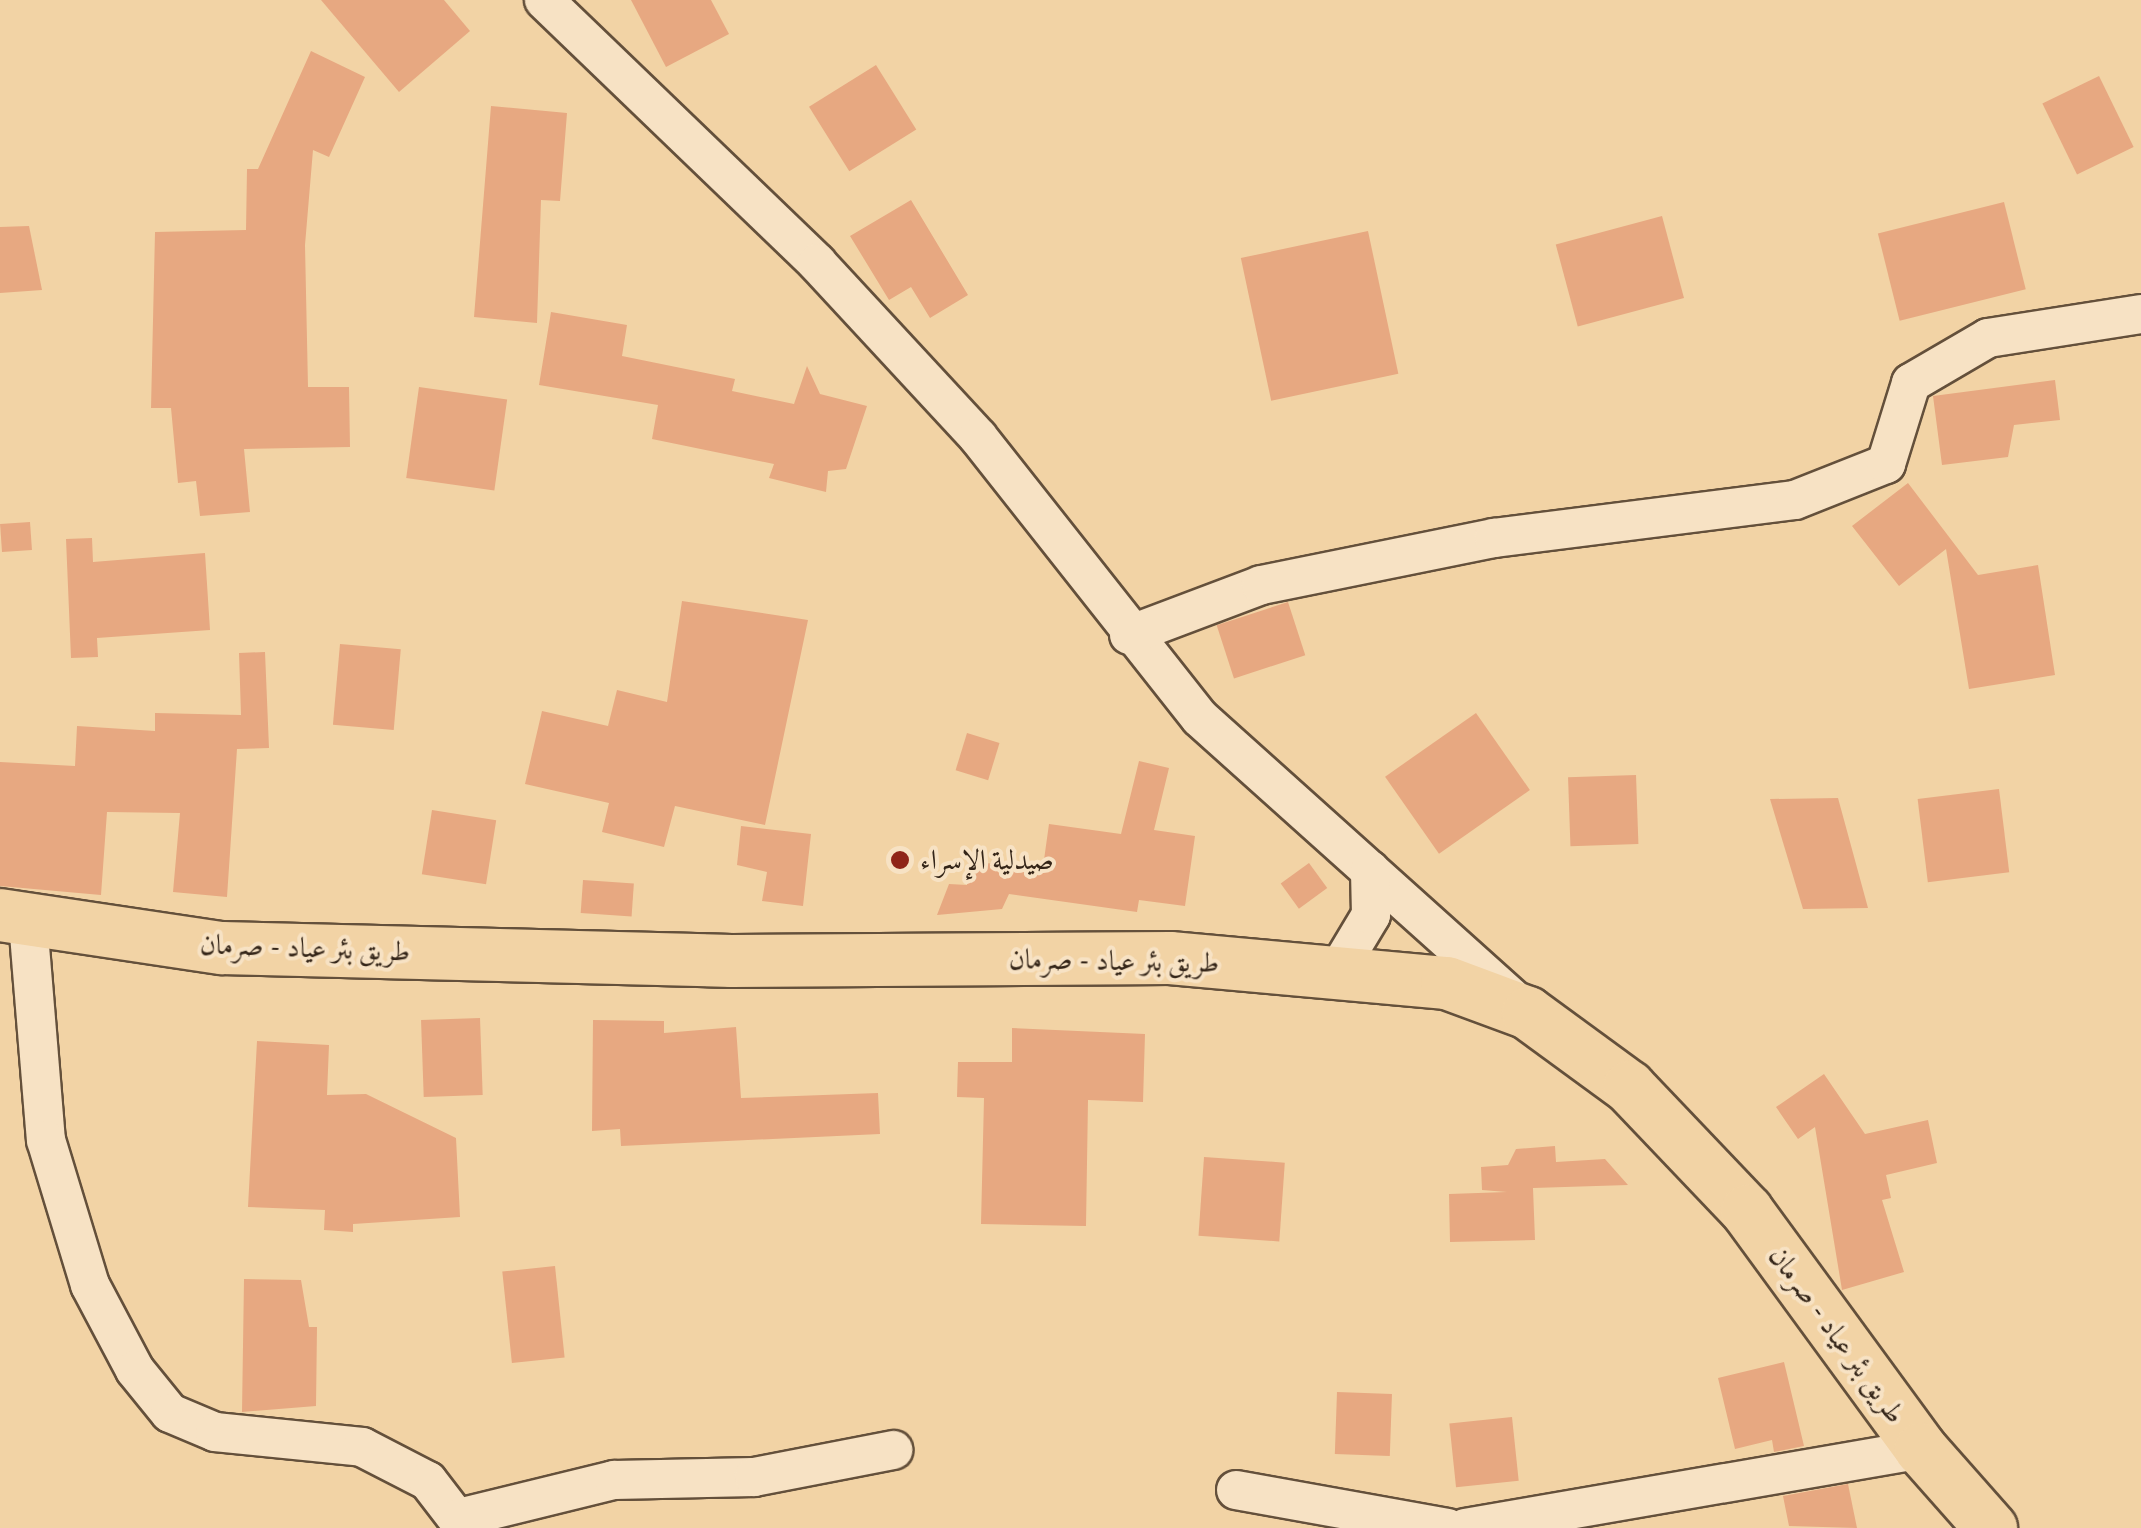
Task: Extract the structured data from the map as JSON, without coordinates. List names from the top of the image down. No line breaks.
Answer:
{"streets":{"highway":["طريق بئر عياد - صرمان"]},"places":["صيدلية الإسراء"]}
